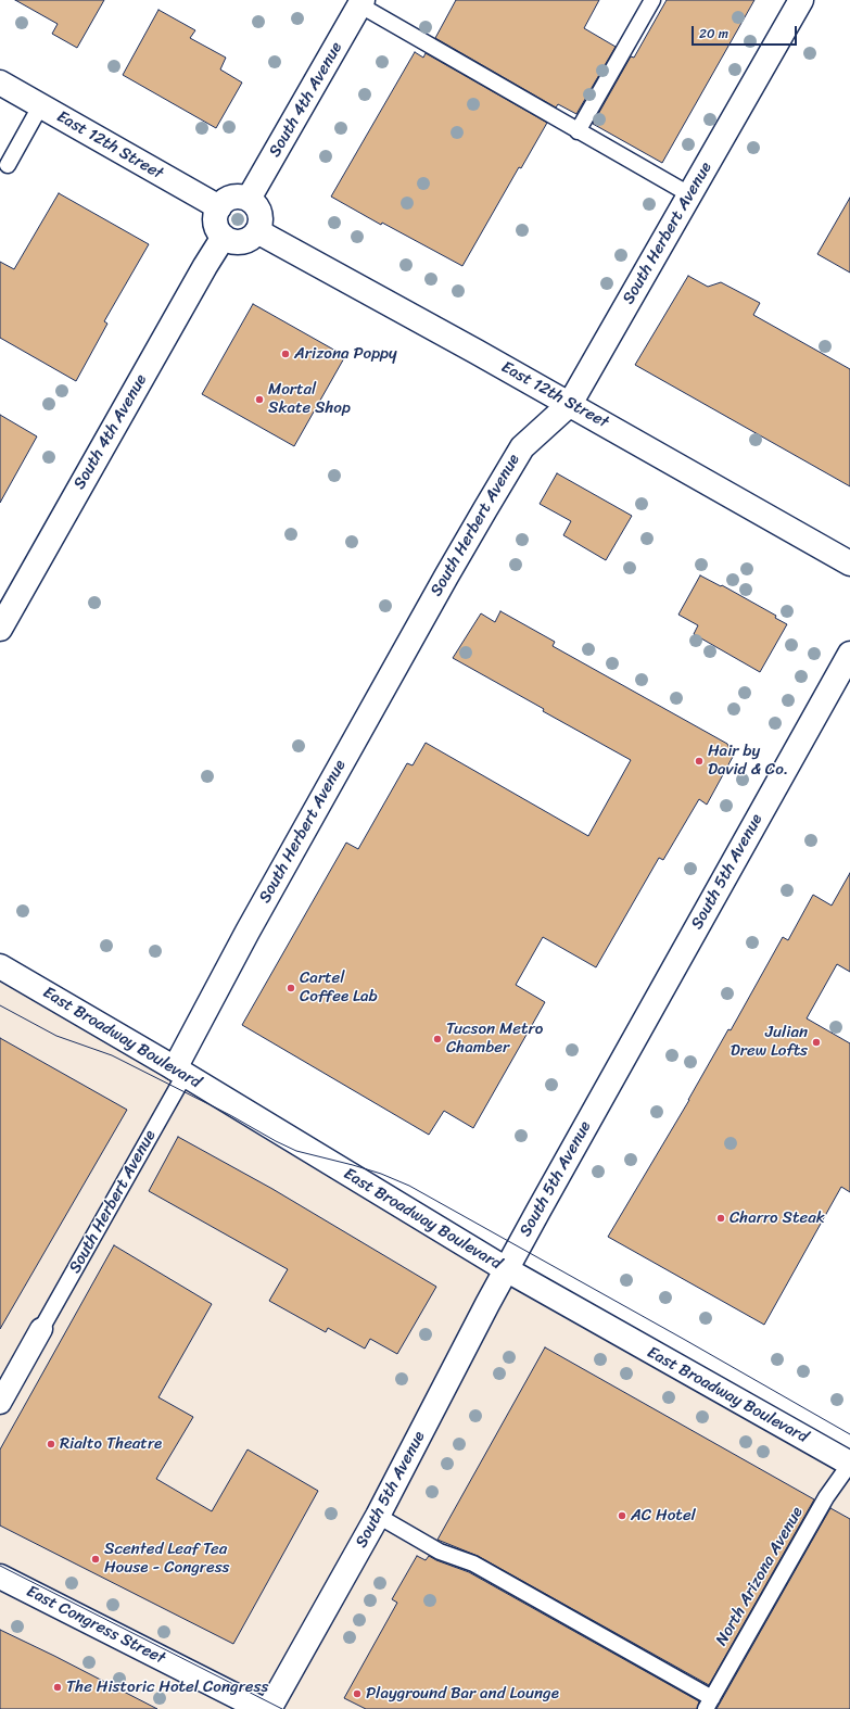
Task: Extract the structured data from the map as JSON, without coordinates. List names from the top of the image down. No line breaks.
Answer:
{"streets":{"street":["South 4th Avenue","East 12th Street","South Herbert Avenue","South 5th Avenue","East Broadway Boulevard","East Congress Street"],"lane":["North Arizona Avenue"]},"crossings":[["South 4th Avenue","East 12th Street"],["East 12th Street","South Herbert Avenue"],["South Herbert Avenue","East Broadway Boulevard"],["South 5th Avenue","East Broadway Boulevard"],["East Broadway Boulevard","North Arizona Avenue"]],"places":["Arizona Poppy","Mortal Skate Shop","Hair by David & Co.","Cartel Coffee Lab","Tucson Metro Chamber","Julian Drew Lofts","Charro Steak","Rialto Theatre","AC Hotel","Scented Leaf Tea House - Congress","The Historic Hotel Congress","Playground Bar and Lounge"],"scale_bar":"20 m"}
